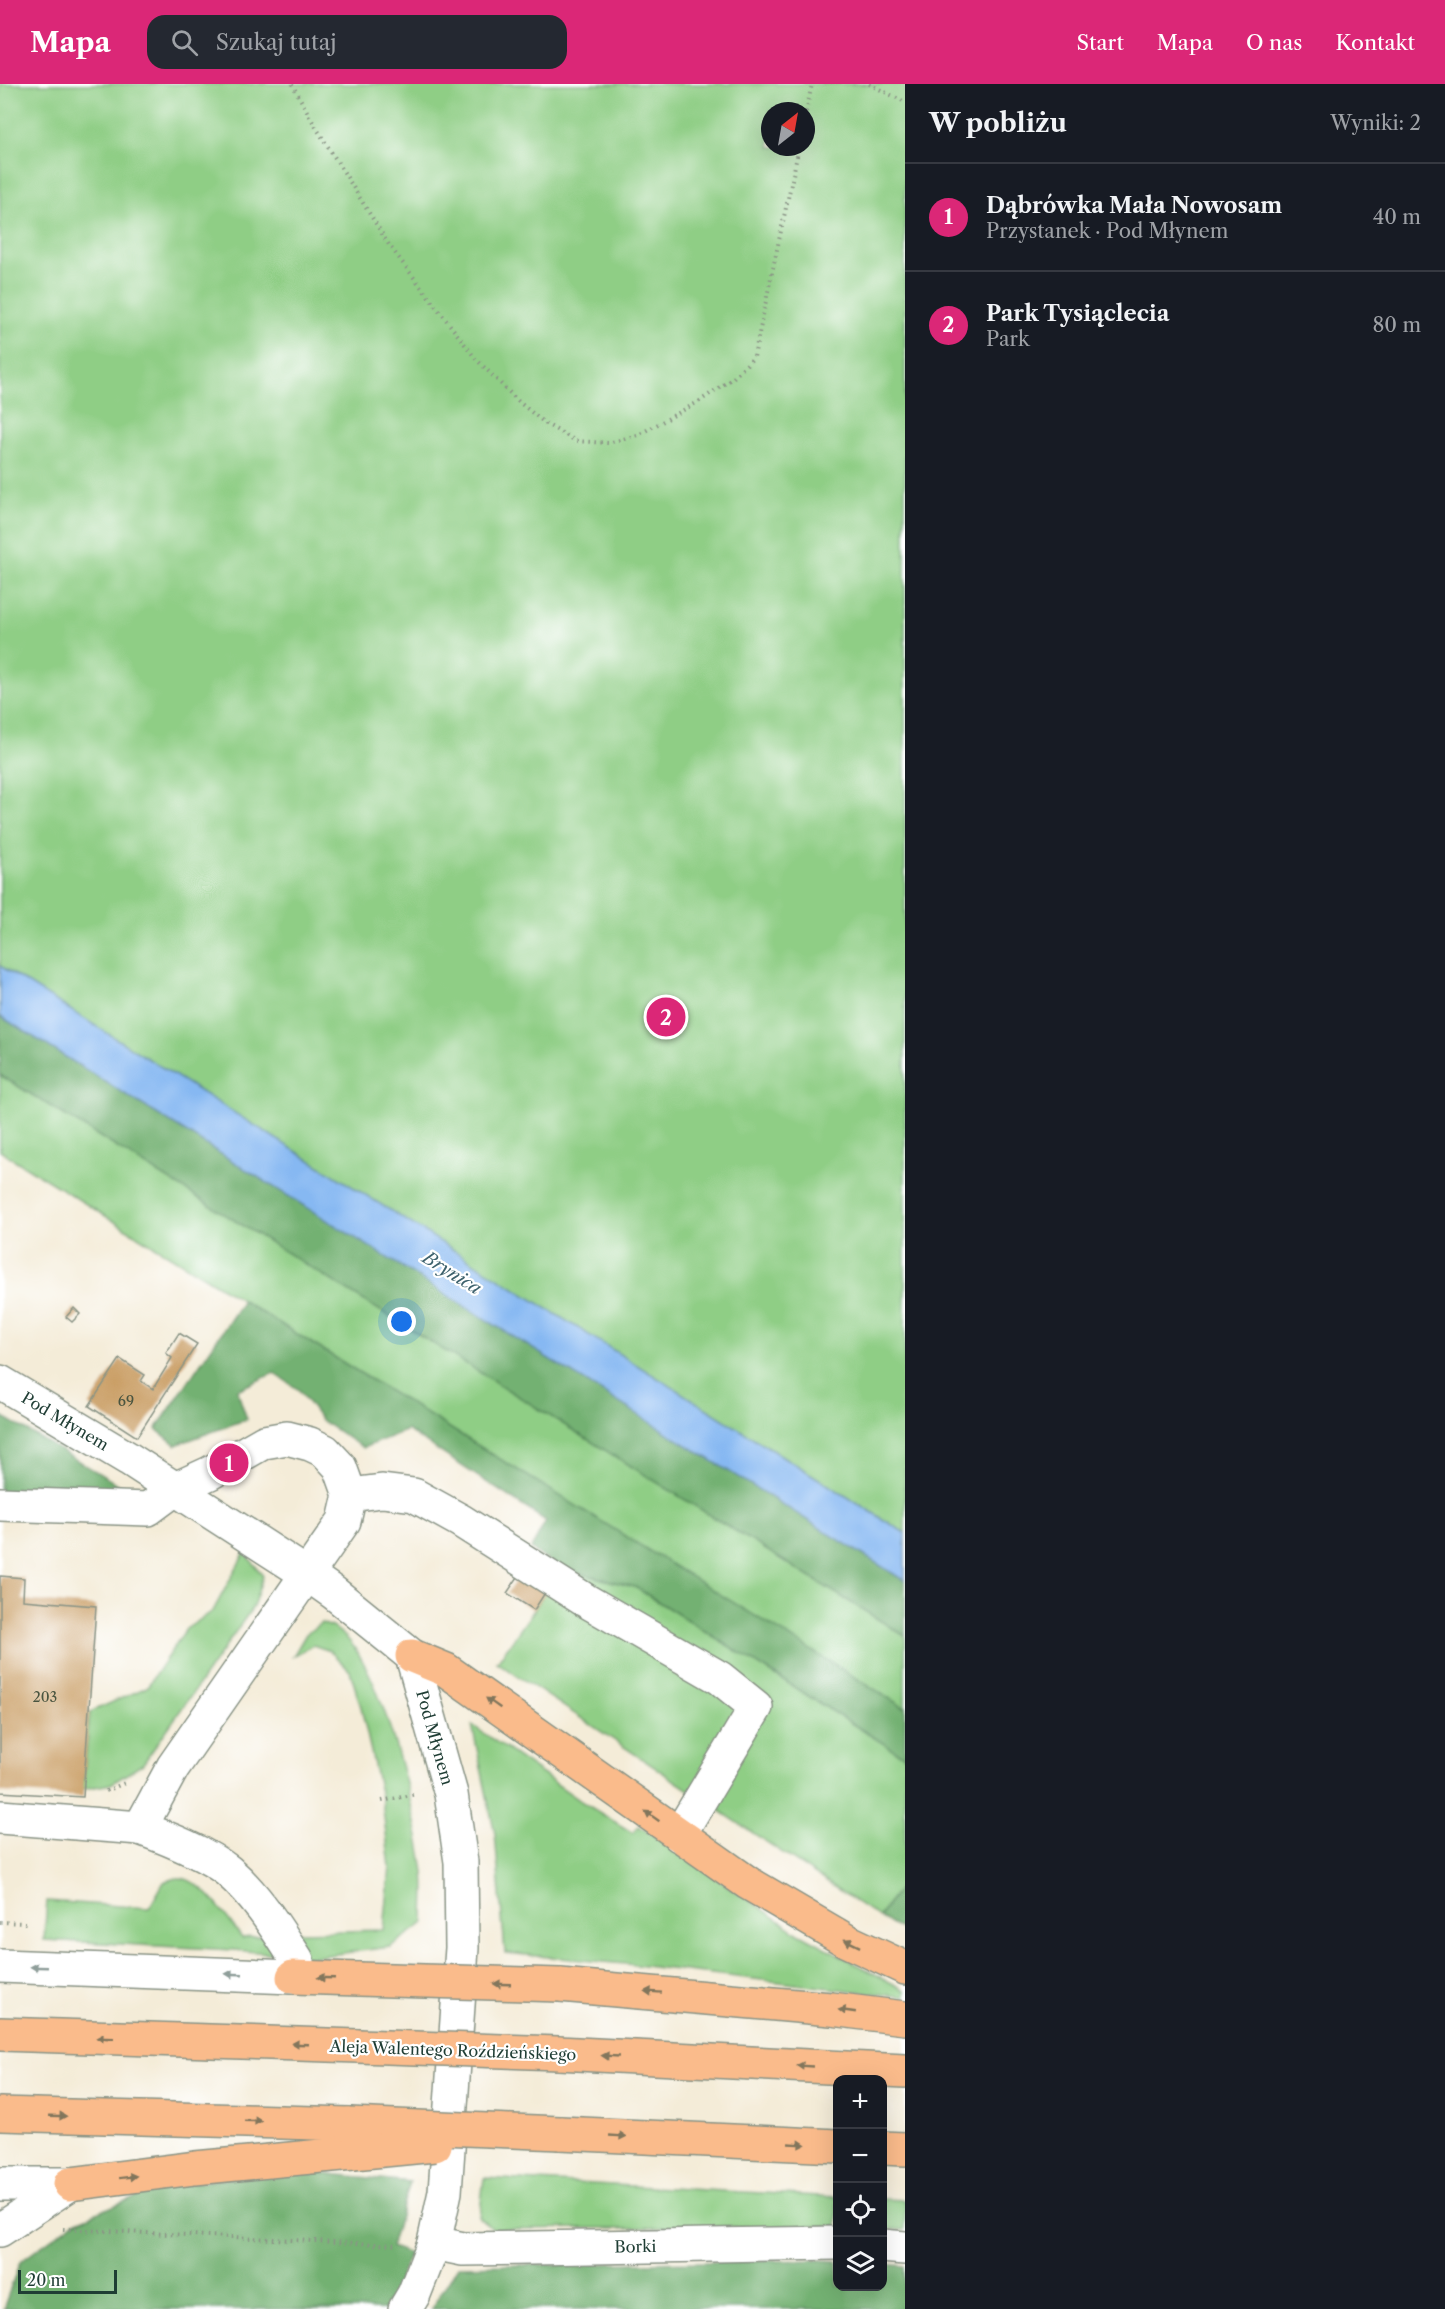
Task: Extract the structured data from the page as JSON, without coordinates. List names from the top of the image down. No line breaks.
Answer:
{"streets":{"highway":["Aleja Walentego Roździeńskiego"],"street":["Pod Młynem","Borki"]},"crossings":[["Pod Młynem","Borki"]],"water":["Brynica"],"house_numbers":["69","203"],"scale_bar":"20 m","north":"top right","page":{"header":"Mapa","search":"Szukaj tutaj","nav":["Start","Mapa","O nas","Kontakt"],"heading":["W pobliżu","Wyniki: 2"],"list":[{"mark":"1","name":"Dąbrówka Mała Nowosam","note":"Przystanek · Pod Młynem","value":"40 m"},{"mark":"2","name":"Park Tysiąclecia","note":"Park","value":"80 m"}],"pins":["2","1"],"map_buttons":["+","−"],"scale":"20 m"}}
